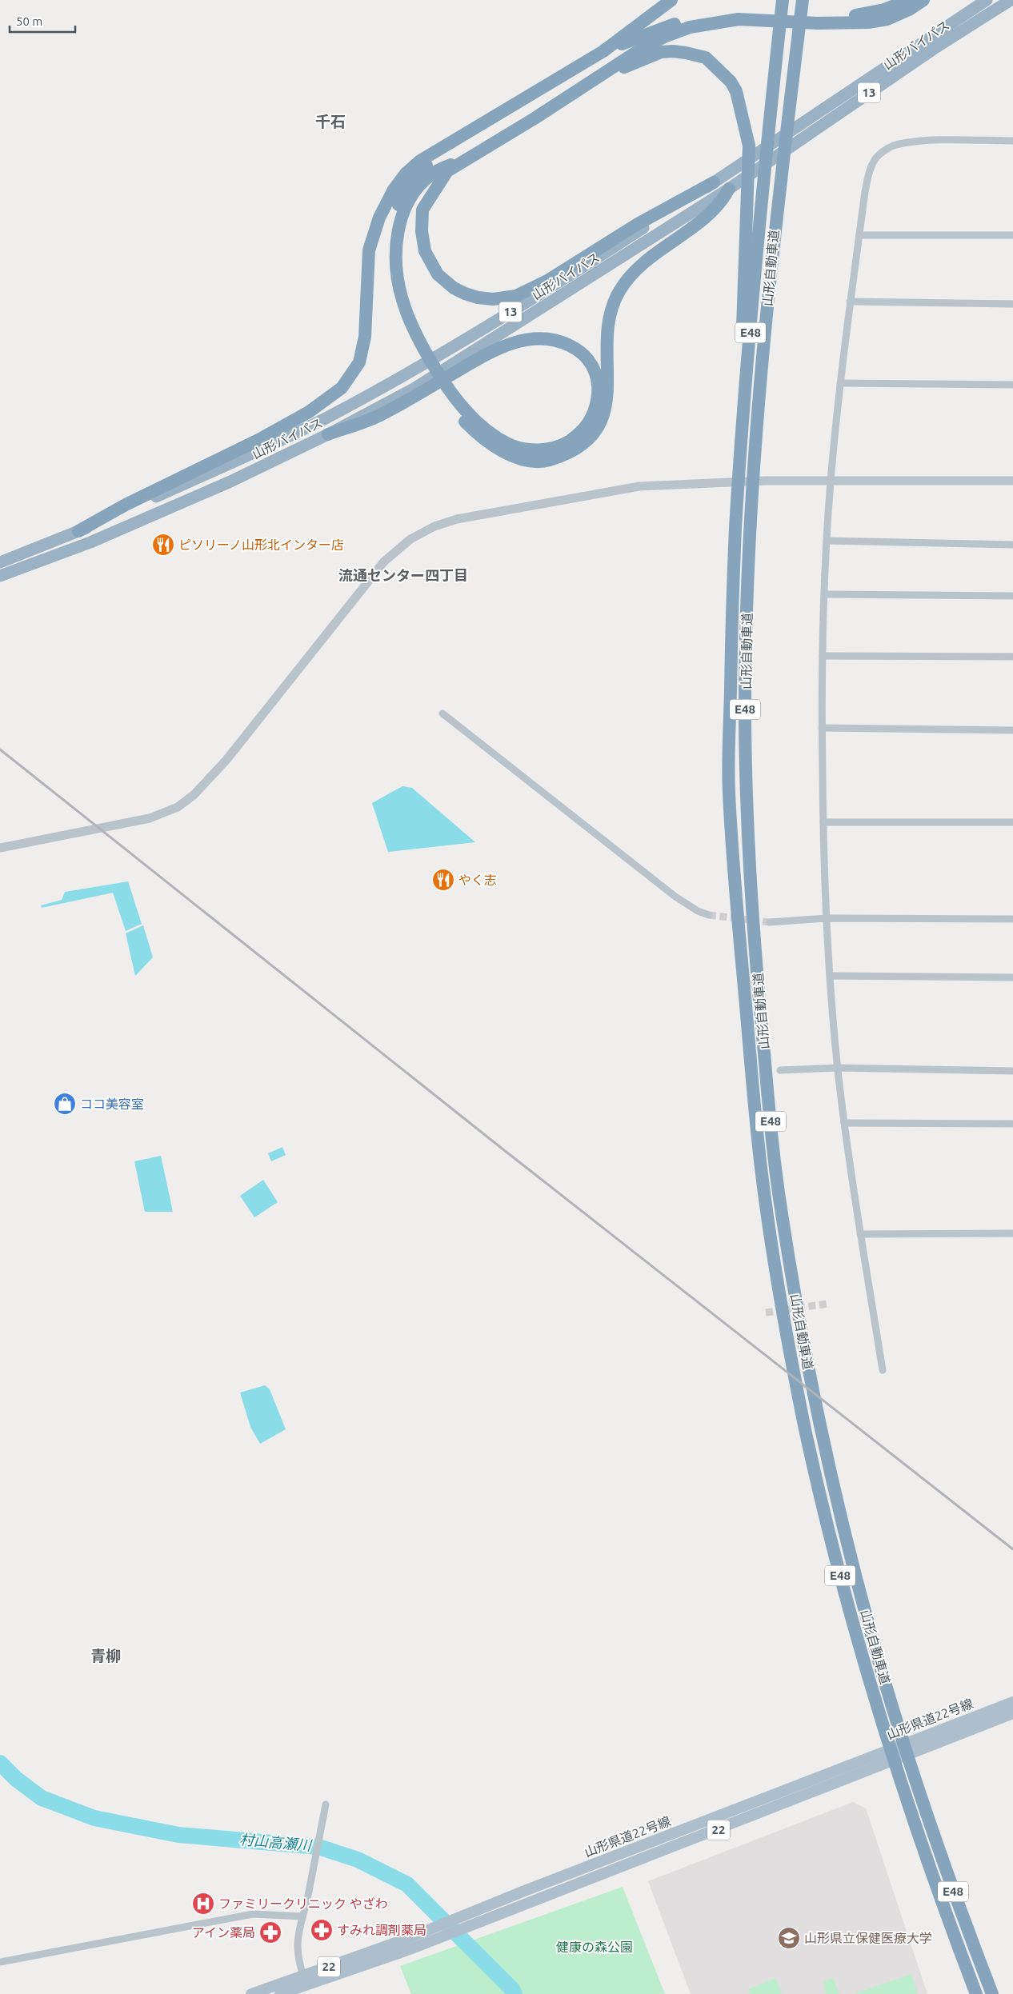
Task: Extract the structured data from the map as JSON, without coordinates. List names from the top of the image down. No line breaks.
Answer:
{"streets":{"highway":["山形バイパス","13","山形自動車道","E48"],"main road":["山形県道22号線","22"]},"districts":["千石","流通センター四丁目","青柳"],"water":["村山高瀬川"],"parks":["健康の森公園"],"places":{"restaurant":["ピソリーノ山形北インター店","やく志"],"shop":["ココ美容室"],"hospital":["ファミリークリニック やざわ"],"pharmacy":["すみれ調剤薬局","アイン薬局"],"school or university":["山形県立保健医療大学"]},"scale_bar":"50 m"}
